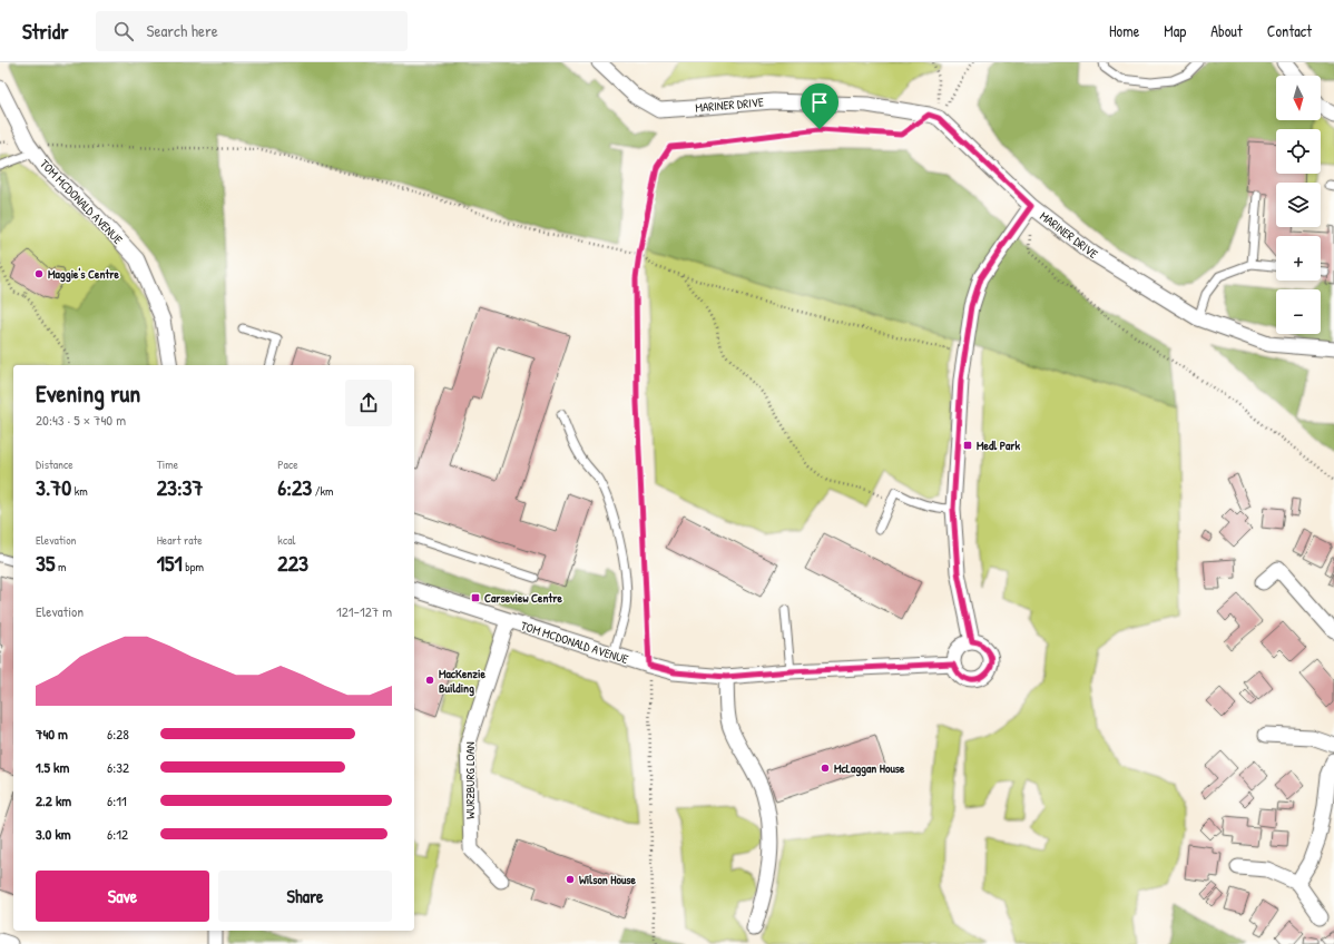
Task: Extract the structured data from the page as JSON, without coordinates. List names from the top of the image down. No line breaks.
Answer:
{"streets":{"street":["MARINER DRIVE","TOM MCDONALD AVENUE","WURZBURG LOAN"]},"crossings":[["TOM MCDONALD AVENUE","WURZBURG LOAN"]],"places":{"other":["Maggie's Centre","MacKenzie Building","McLaggan House","Wilson House"],"transit":["Medl Park","Carseview Centre"]},"north":"bottom","page":{"header":"Stridr","search":"Search here","nav":["Home","Map","About","Contact"],"map_buttons":["+","−"],"heading":["Evening run","20:43 · 5 × 740 m"],"stats":[["Distance","3.70 km"],["Time","23:37"],["Pace","6:23 /km"],["Elevation","35 m"],["Heart rate","151 bpm"],["kcal","223"]],"chart":["Elevation","121–127 m"],"list":[{"name":"740 m","note":"6:28"},{"name":"1.5 km","note":"6:32"},{"name":"2.2 km","note":"6:11"},{"name":"3.0 km","note":"6:12"}],"buttons":["Save","Share"]}}
